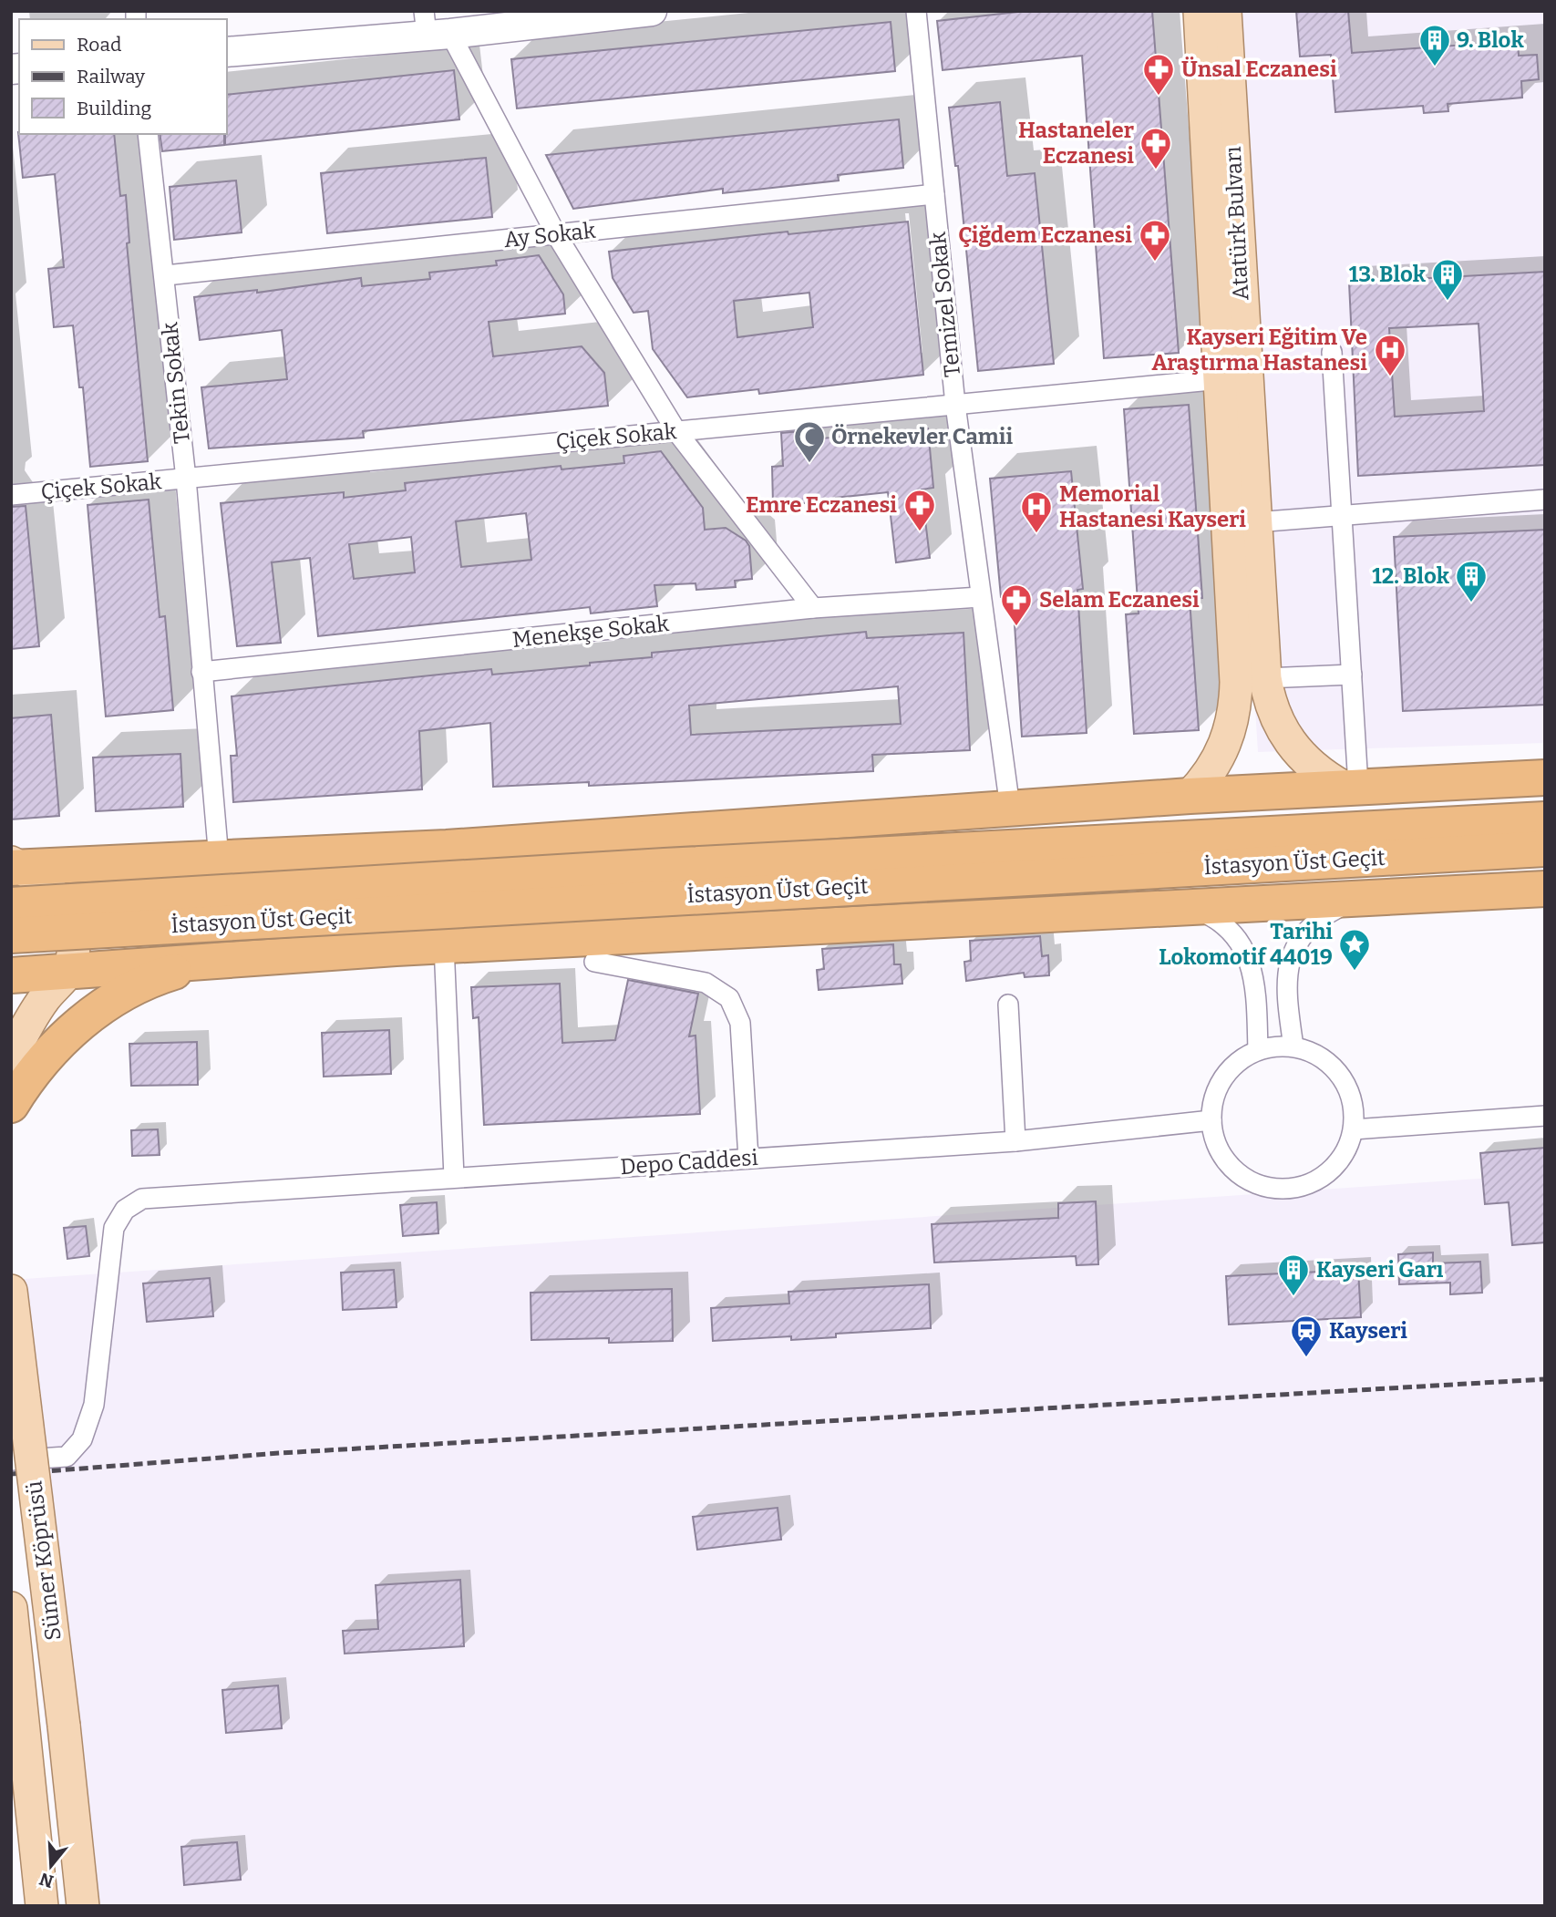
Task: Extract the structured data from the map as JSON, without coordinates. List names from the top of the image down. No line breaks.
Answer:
{"streets":{"highway":["İstasyon Üst Geçit"],"main road":["Atatürk Bulvarı","Sümer Köprüsü"],"street":["Ay Sokak","Temizel Sokak","Tekin Sokak","Çiçek Sokak","Menekşe Sokak","Depo Caddesi"]},"crossings":[["Atatürk Bulvarı","Çiçek Sokak"],["Ay Sokak","Temizel Sokak"],["Ay Sokak","Tekin Sokak"],["Temizel Sokak","Çiçek Sokak"],["Temizel Sokak","Menekşe Sokak"],["Tekin Sokak","Çiçek Sokak"],["Tekin Sokak","Menekşe Sokak"]],"places":{"building":["9. Blok","13. Blok","12. Blok","Kayseri Garı"],"pharmacy":["Ünsal Eczanesi","Hastaneler Eczanesi","Çiğdem Eczanesi","Emre Eczanesi","Selam Eczanesi"],"hospital":["Kayseri Eğitim Ve Araştırma Hastanesi","Memorial Hastanesi Kayseri"],"mosque":["Örnekevler Camii"],"place":["Tarihi Lokomotif 44019"],"station":["Kayseri"]},"legend":["Road","Railway","Building"],"north":"bottom"}
